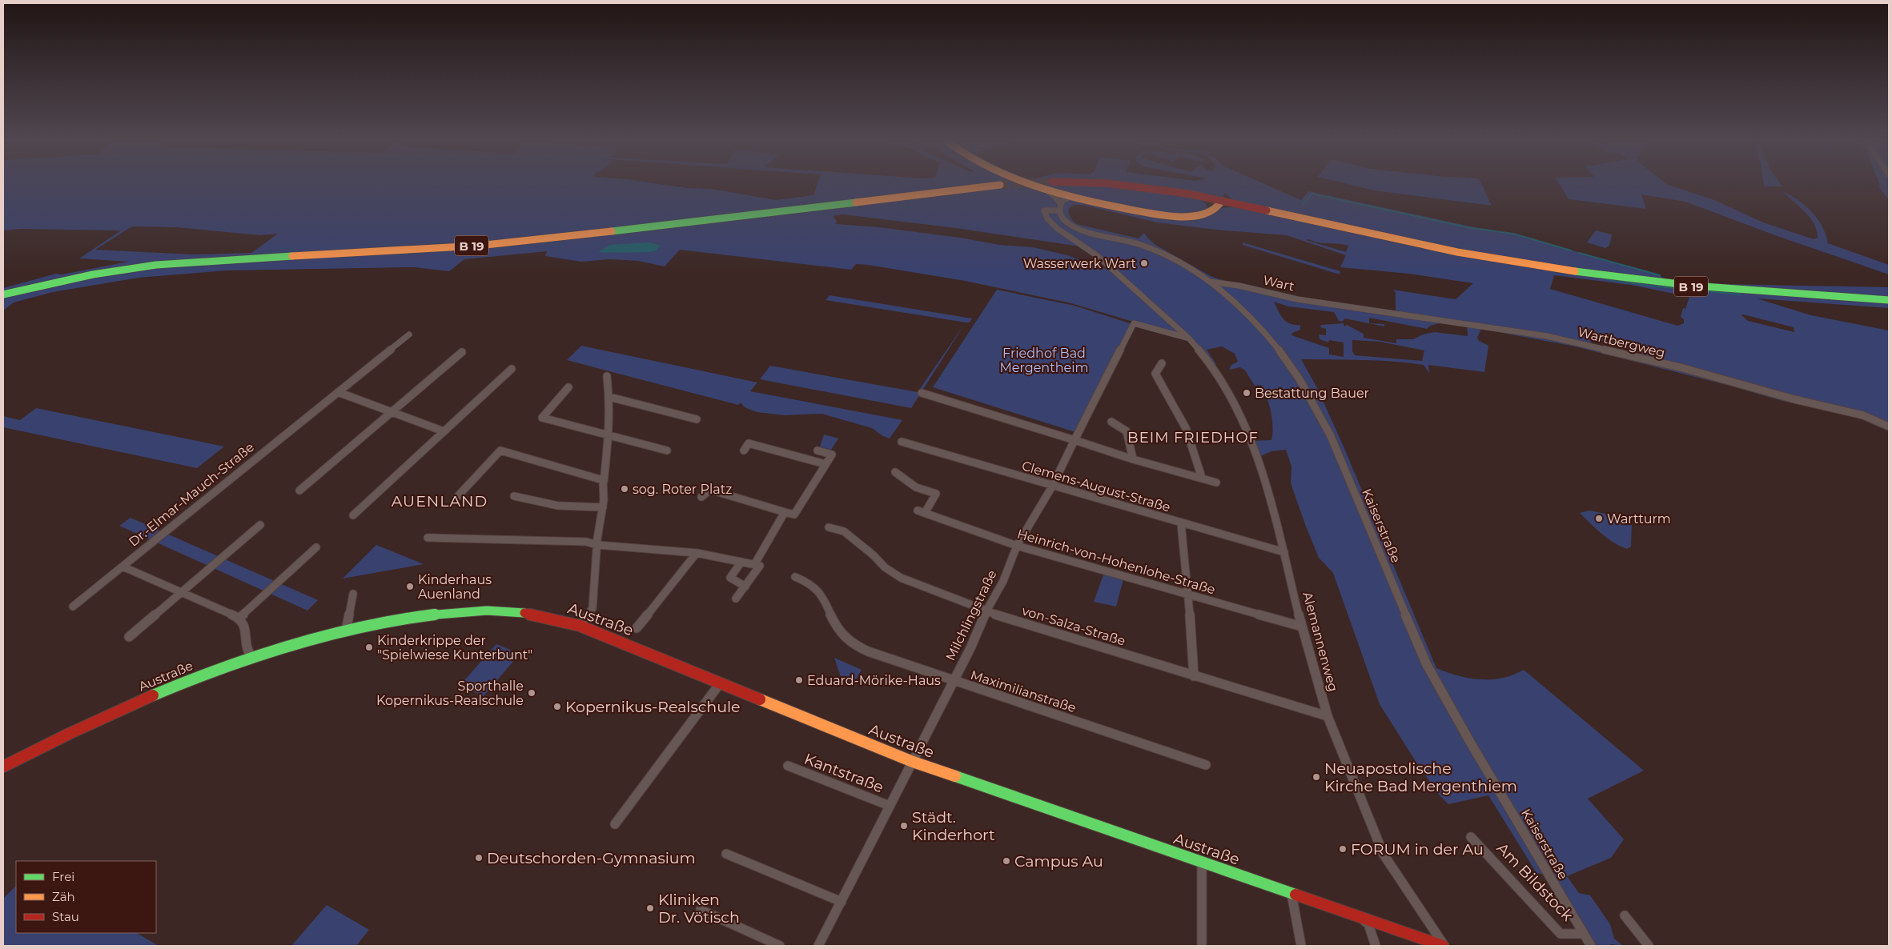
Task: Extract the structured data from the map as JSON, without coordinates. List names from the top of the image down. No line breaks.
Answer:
{"streets":{"main road":["B 19","Austraße"],"street":["Wart","Wartbergweg","Clemens-August-Straße","Dr.-Elmar-Mauch-Straße","Kaiserstraße","Heinrich-von-Hohenlohe-Straße","Milchlingstraße","von-Salza-Straße","Alemannenweg","Maximilianstraße","Kantstraße","Am Bildstock"]},"crossings":[["Wart","Wartbergweg"],["Wart","Kaiserstraße"],["Clemens-August-Straße","Milchlingstraße"],["Clemens-August-Straße","Alemannenweg"],["Kaiserstraße","Alemannenweg"],["Kaiserstraße","Am Bildstock"],["Heinrich-von-Hohenlohe-Straße","Milchlingstraße"],["Heinrich-von-Hohenlohe-Straße","Alemannenweg"],["Milchlingstraße","Austraße"],["Milchlingstraße","von-Salza-Straße"],["Milchlingstraße","Alemannenweg"],["Milchlingstraße","Maximilianstraße"],["Milchlingstraße","Kantstraße"],["Austraße","Alemannenweg"],["von-Salza-Straße","Alemannenweg"]],"districts":["BEIM FRIEDHOF","AUENLAND"],"parks":["Friedhof Bad Mergentheim"],"places":["Wasserwerk Wart","Bestattung Bauer","sog. Roter Platz","Wartturm","Kinderhaus Auenland","Kinderkrippe der \"Spielwiese Kunterbunt\"","Eduard-Mörike-Haus","Sporthalle Kopernikus-Realschule","Kopernikus-Realschule","Neuapostolische Kirche Bad Mergenthiem","Städt. Kinderhort","FORUM in der Au","Deutschorden-Gymnasium","Campus Au","Kliniken Dr. Vötisch"],"legend":["Frei","Zäh","Stau"]}
